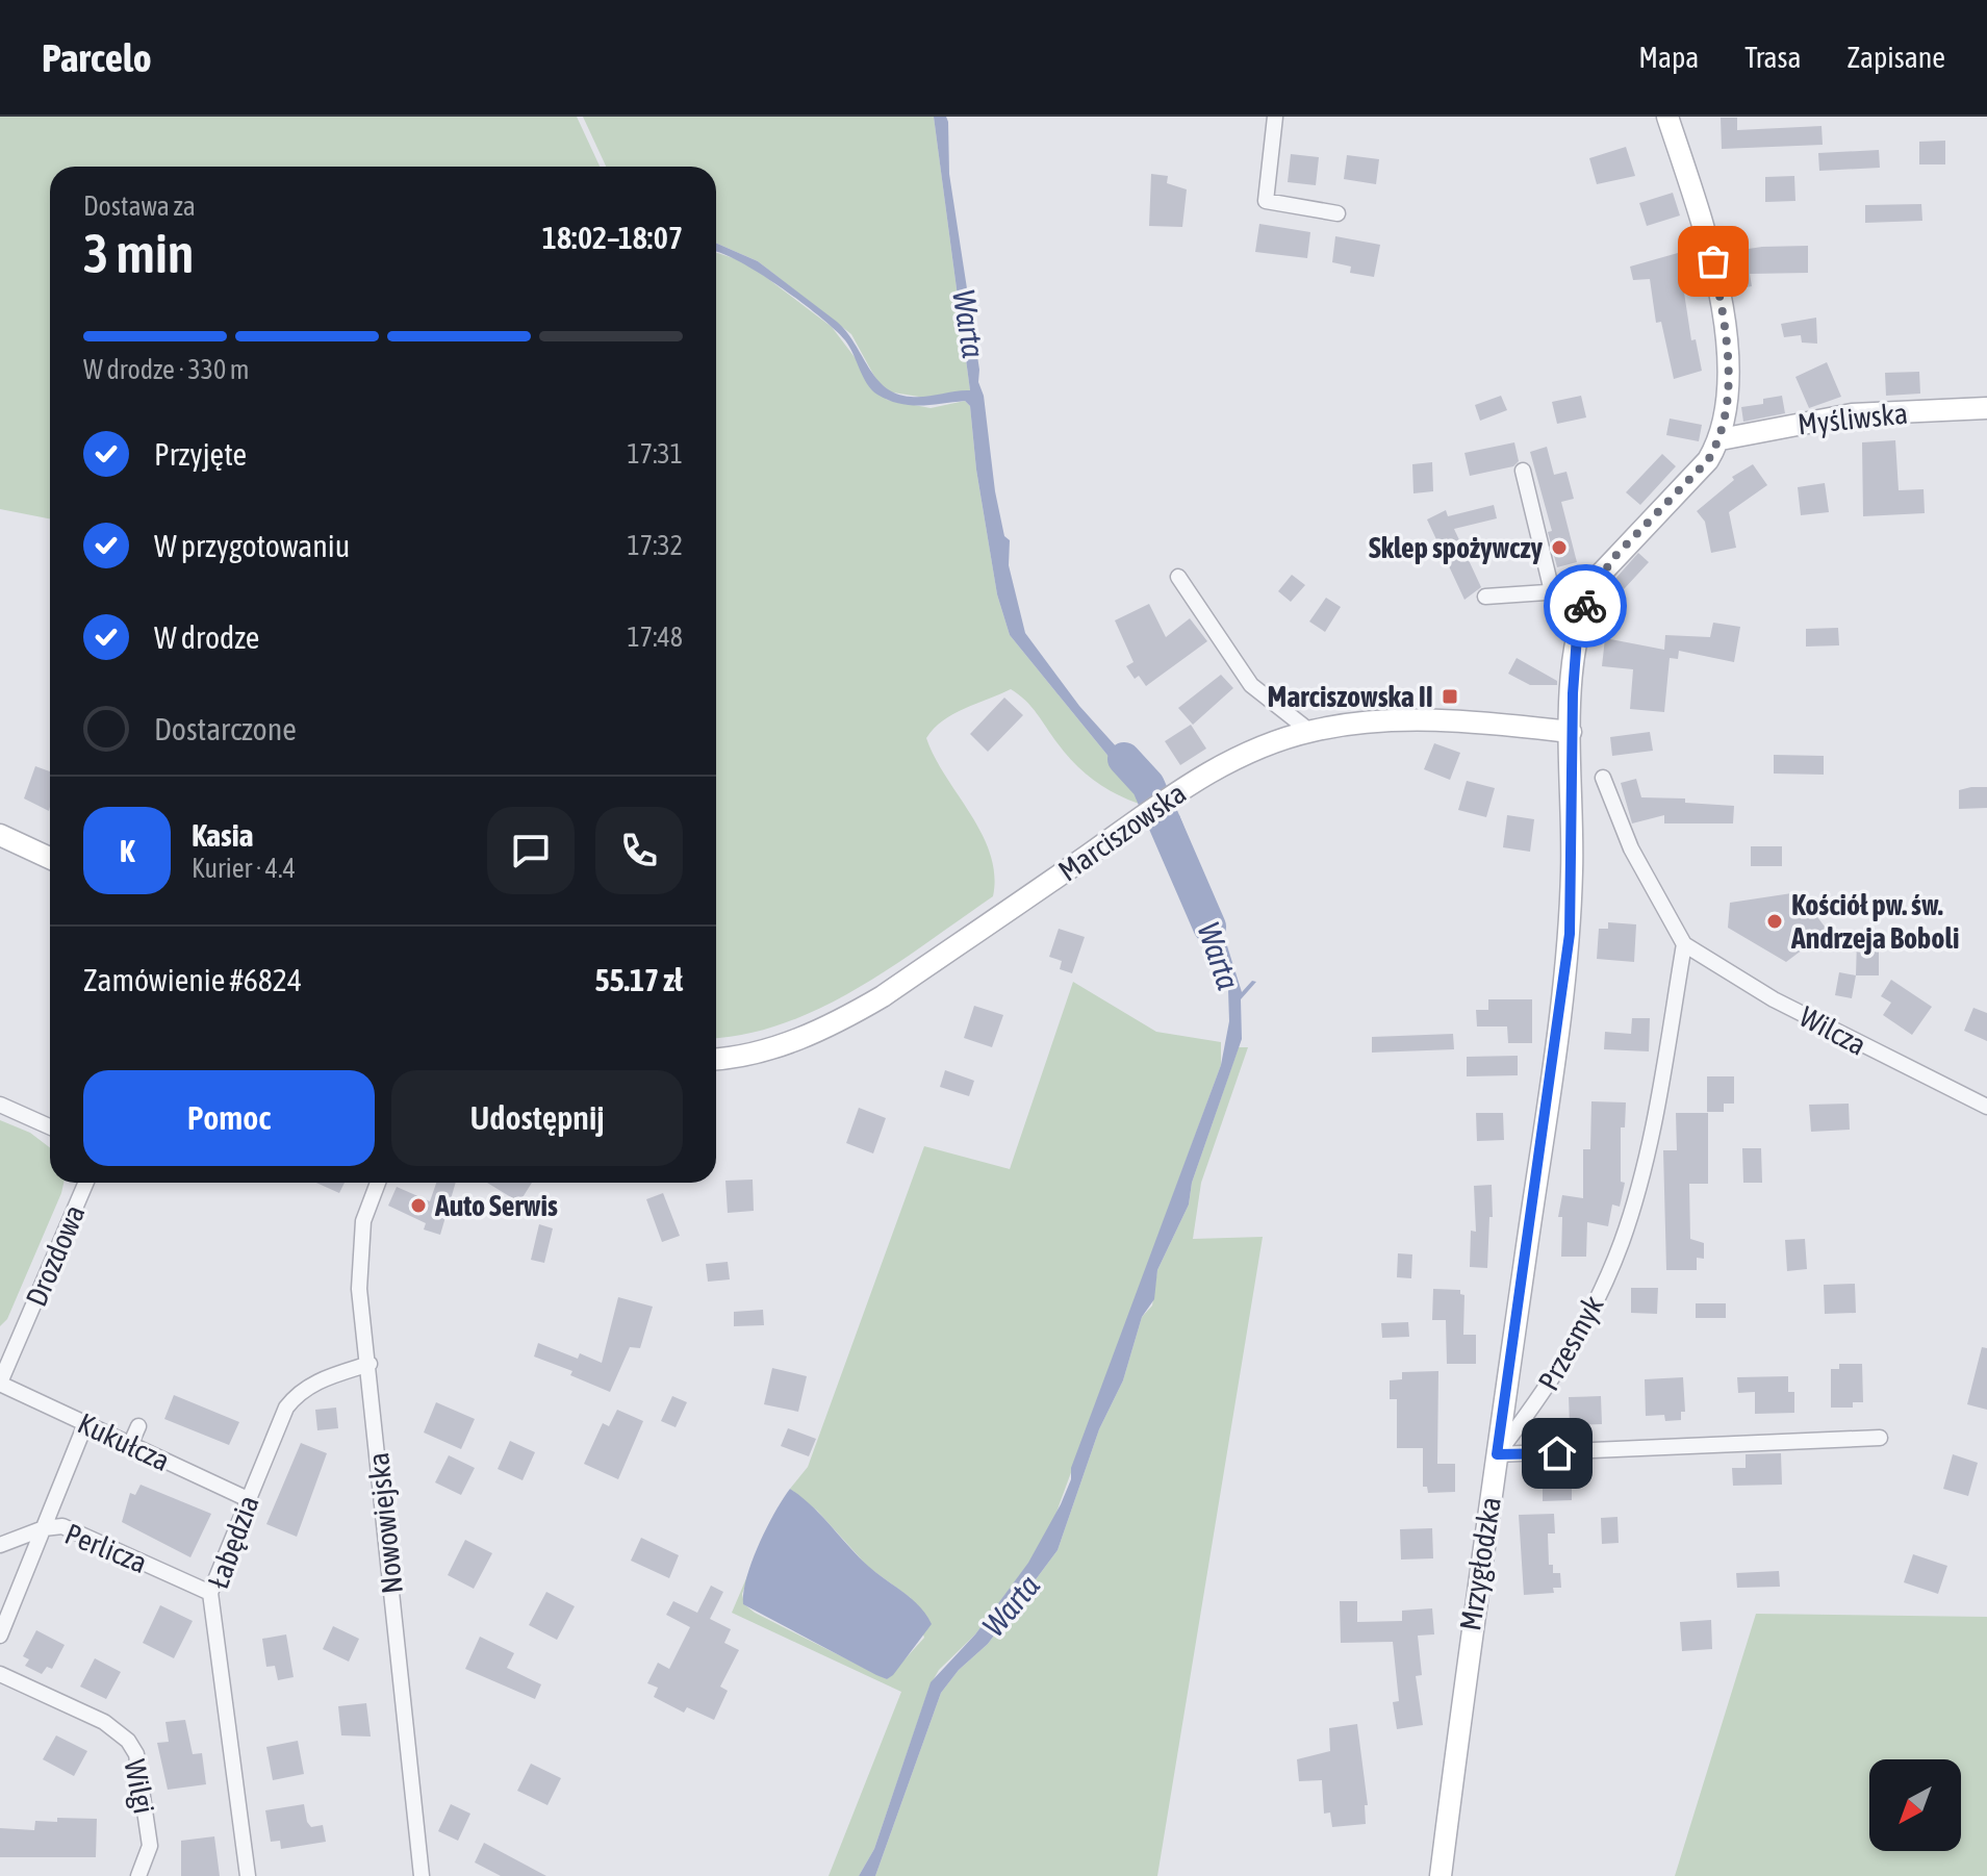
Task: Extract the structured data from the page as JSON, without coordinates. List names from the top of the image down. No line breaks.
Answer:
{"streets":{"street":["Myśliwska","Marciszowska","Wilcza","Drozdowa","Przesmyk","Kukułcza","Nowowiejska","Łabędzia","Perlicza","Mrzygłodzka","Wilgi"]},"crossings":[["Myśliwska","Mrzygłodzka"],["Marciszowska","Mrzygłodzka"],["Wilcza","Przesmyk"],["Drozdowa","Kukułcza"],["Przesmyk","Mrzygłodzka"],["Kukułcza","Łabędzia"],["Nowowiejska","Łabędzia"],["Łabędzia","Perlicza"]],"water":["Warta"],"places":{"other":["Sklep spożywczy","Kościół pw. św. Andrzeja Boboli","Auto Serwis"],"transit":["Marciszowska II"]},"north":"bottom left","page":{"header":"Parcelo","nav":["Mapa","Trasa","Zapisane"],"heading":["3 min","Dostawa za","18:02–18:07"],"panel":["Kasia","Kurier · 4.4","Zamówienie #6824","55.17 zł"],"bar":"W drodze · 330 m","list":[["Przyjęte","17:31"],["W przygotowaniu","17:32"],["W drodze","17:48"],"Dostarczone"],"round":"K","buttons":["Pomoc","Udostępnij"]}}
